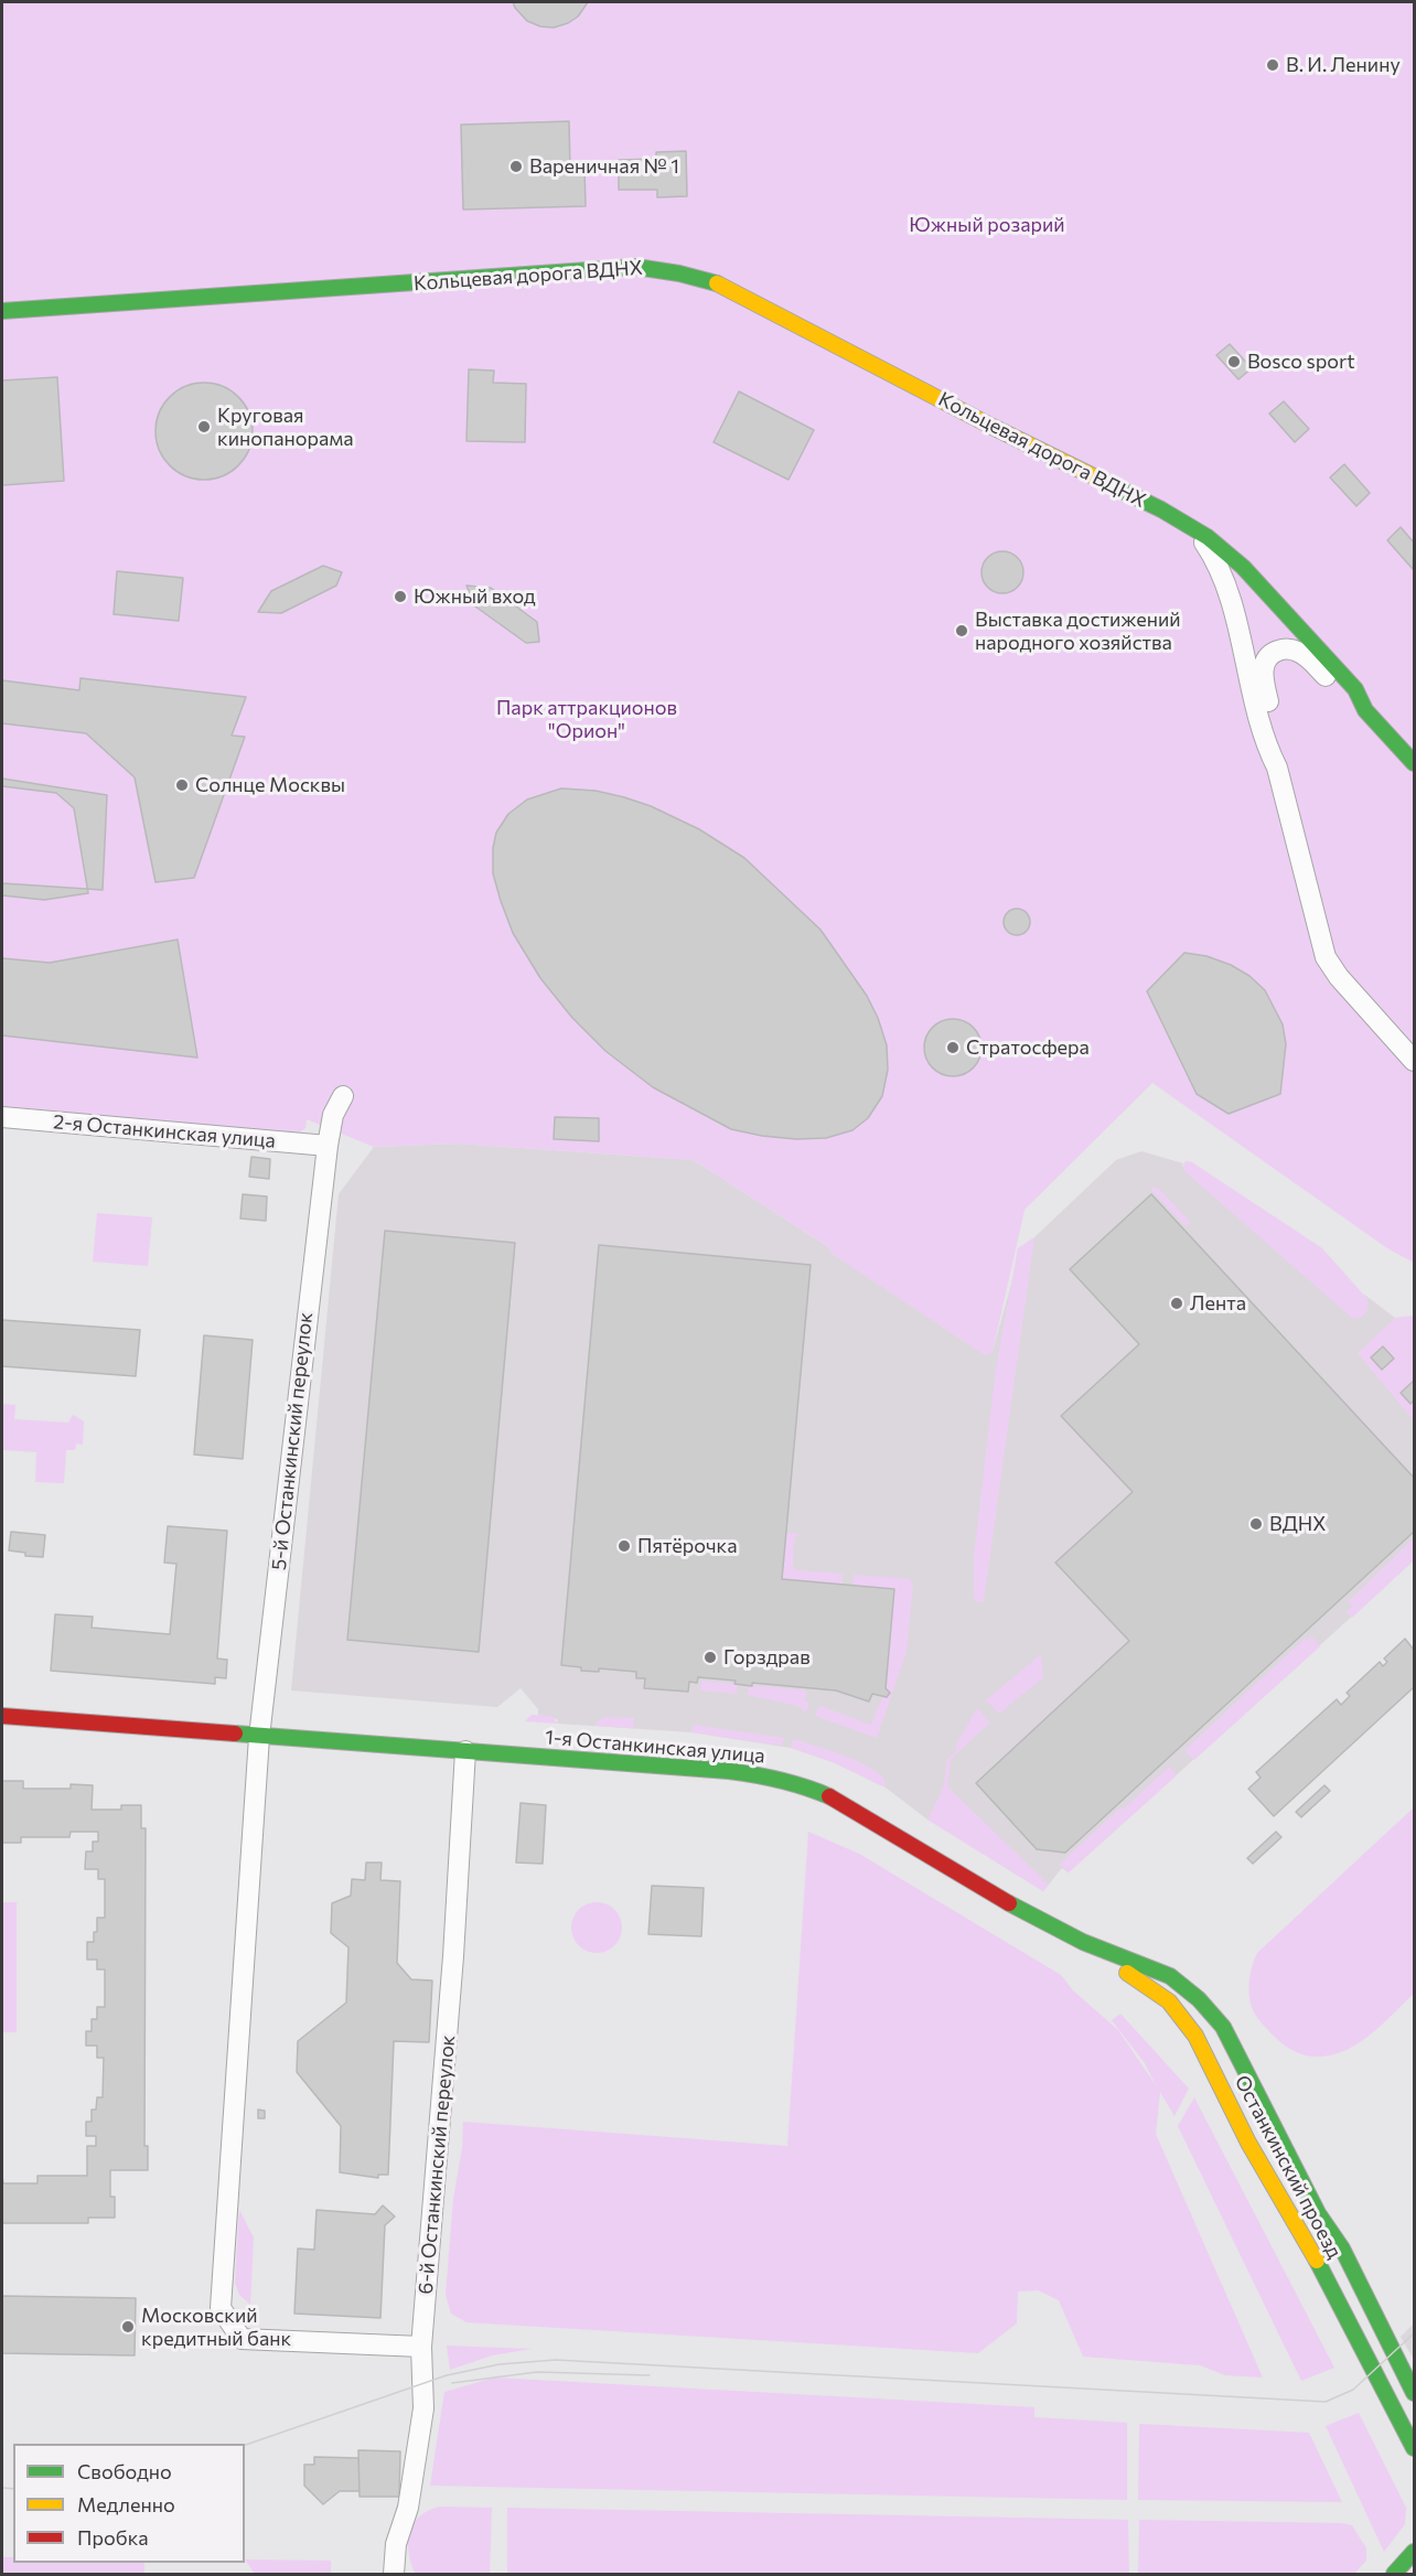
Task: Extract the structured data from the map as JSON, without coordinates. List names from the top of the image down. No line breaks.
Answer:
{"streets":{"street":["Кольцевая дорога ВДНХ","2-я Останкинская улица","5-й Останкинский переулок","1-я Останкинская улица","6-й Останкинский переулок","Останкинский проезд"]},"crossings":[["2-я Останкинская улица","5-й Останкинский переулок"],["5-й Останкинский переулок","1-я Останкинская улица"],["5-й Останкинский переулок","6-й Останкинский переулок"],["1-я Останкинская улица","6-й Останкинский переулок"],["1-я Останкинская улица","Останкинский проезд"]],"parks":["Южный розарий","Парк аттракционов \"Орион\""],"places":["В. И. Ленину","Вареничная № 1","Bosco sport","Круговая кинопанорама","Южный вход","Выставка достижений народного хозяйства","Солнце Москвы","Стратосфера","Лента","ВДНХ","Пятёрочка","Горздрав","Московский кредитный банк"],"legend":["Свободно","Медленно","Пробка"]}
